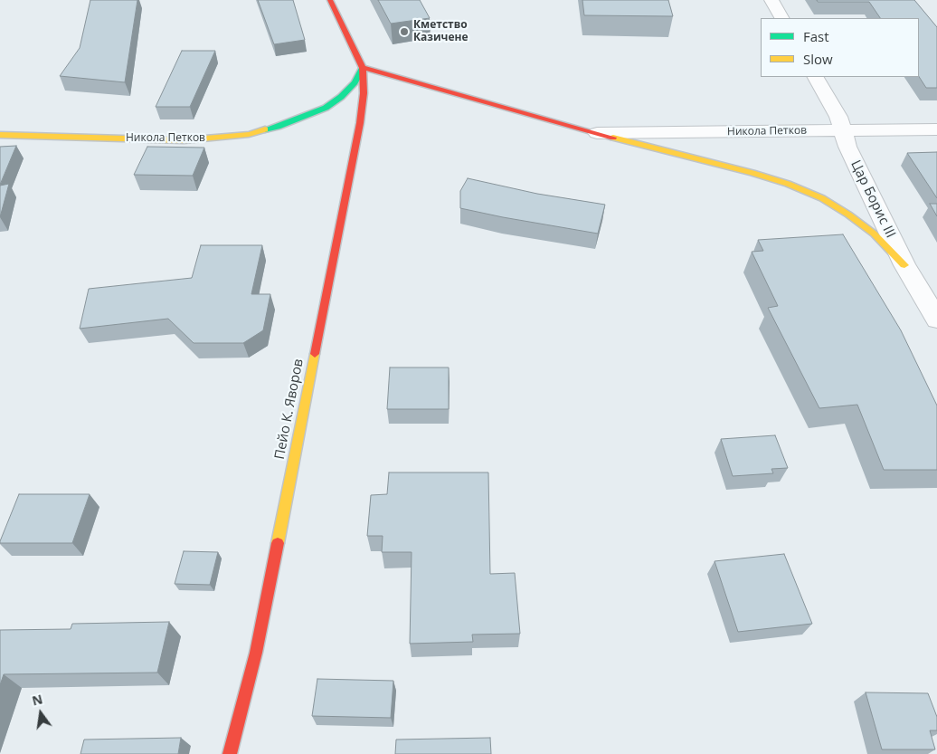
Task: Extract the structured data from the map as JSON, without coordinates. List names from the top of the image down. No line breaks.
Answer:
{"streets":{"street":["Никола Петков","Цар Борис III","Пейо К. Яворов"]},"crossings":[["Никола Петков","Цар Борис III"],["Никола Петков","Пейо К. Яворов"]],"places":["Кметство Казичене"],"legend":["Fast","Slow"],"north":"top"}
